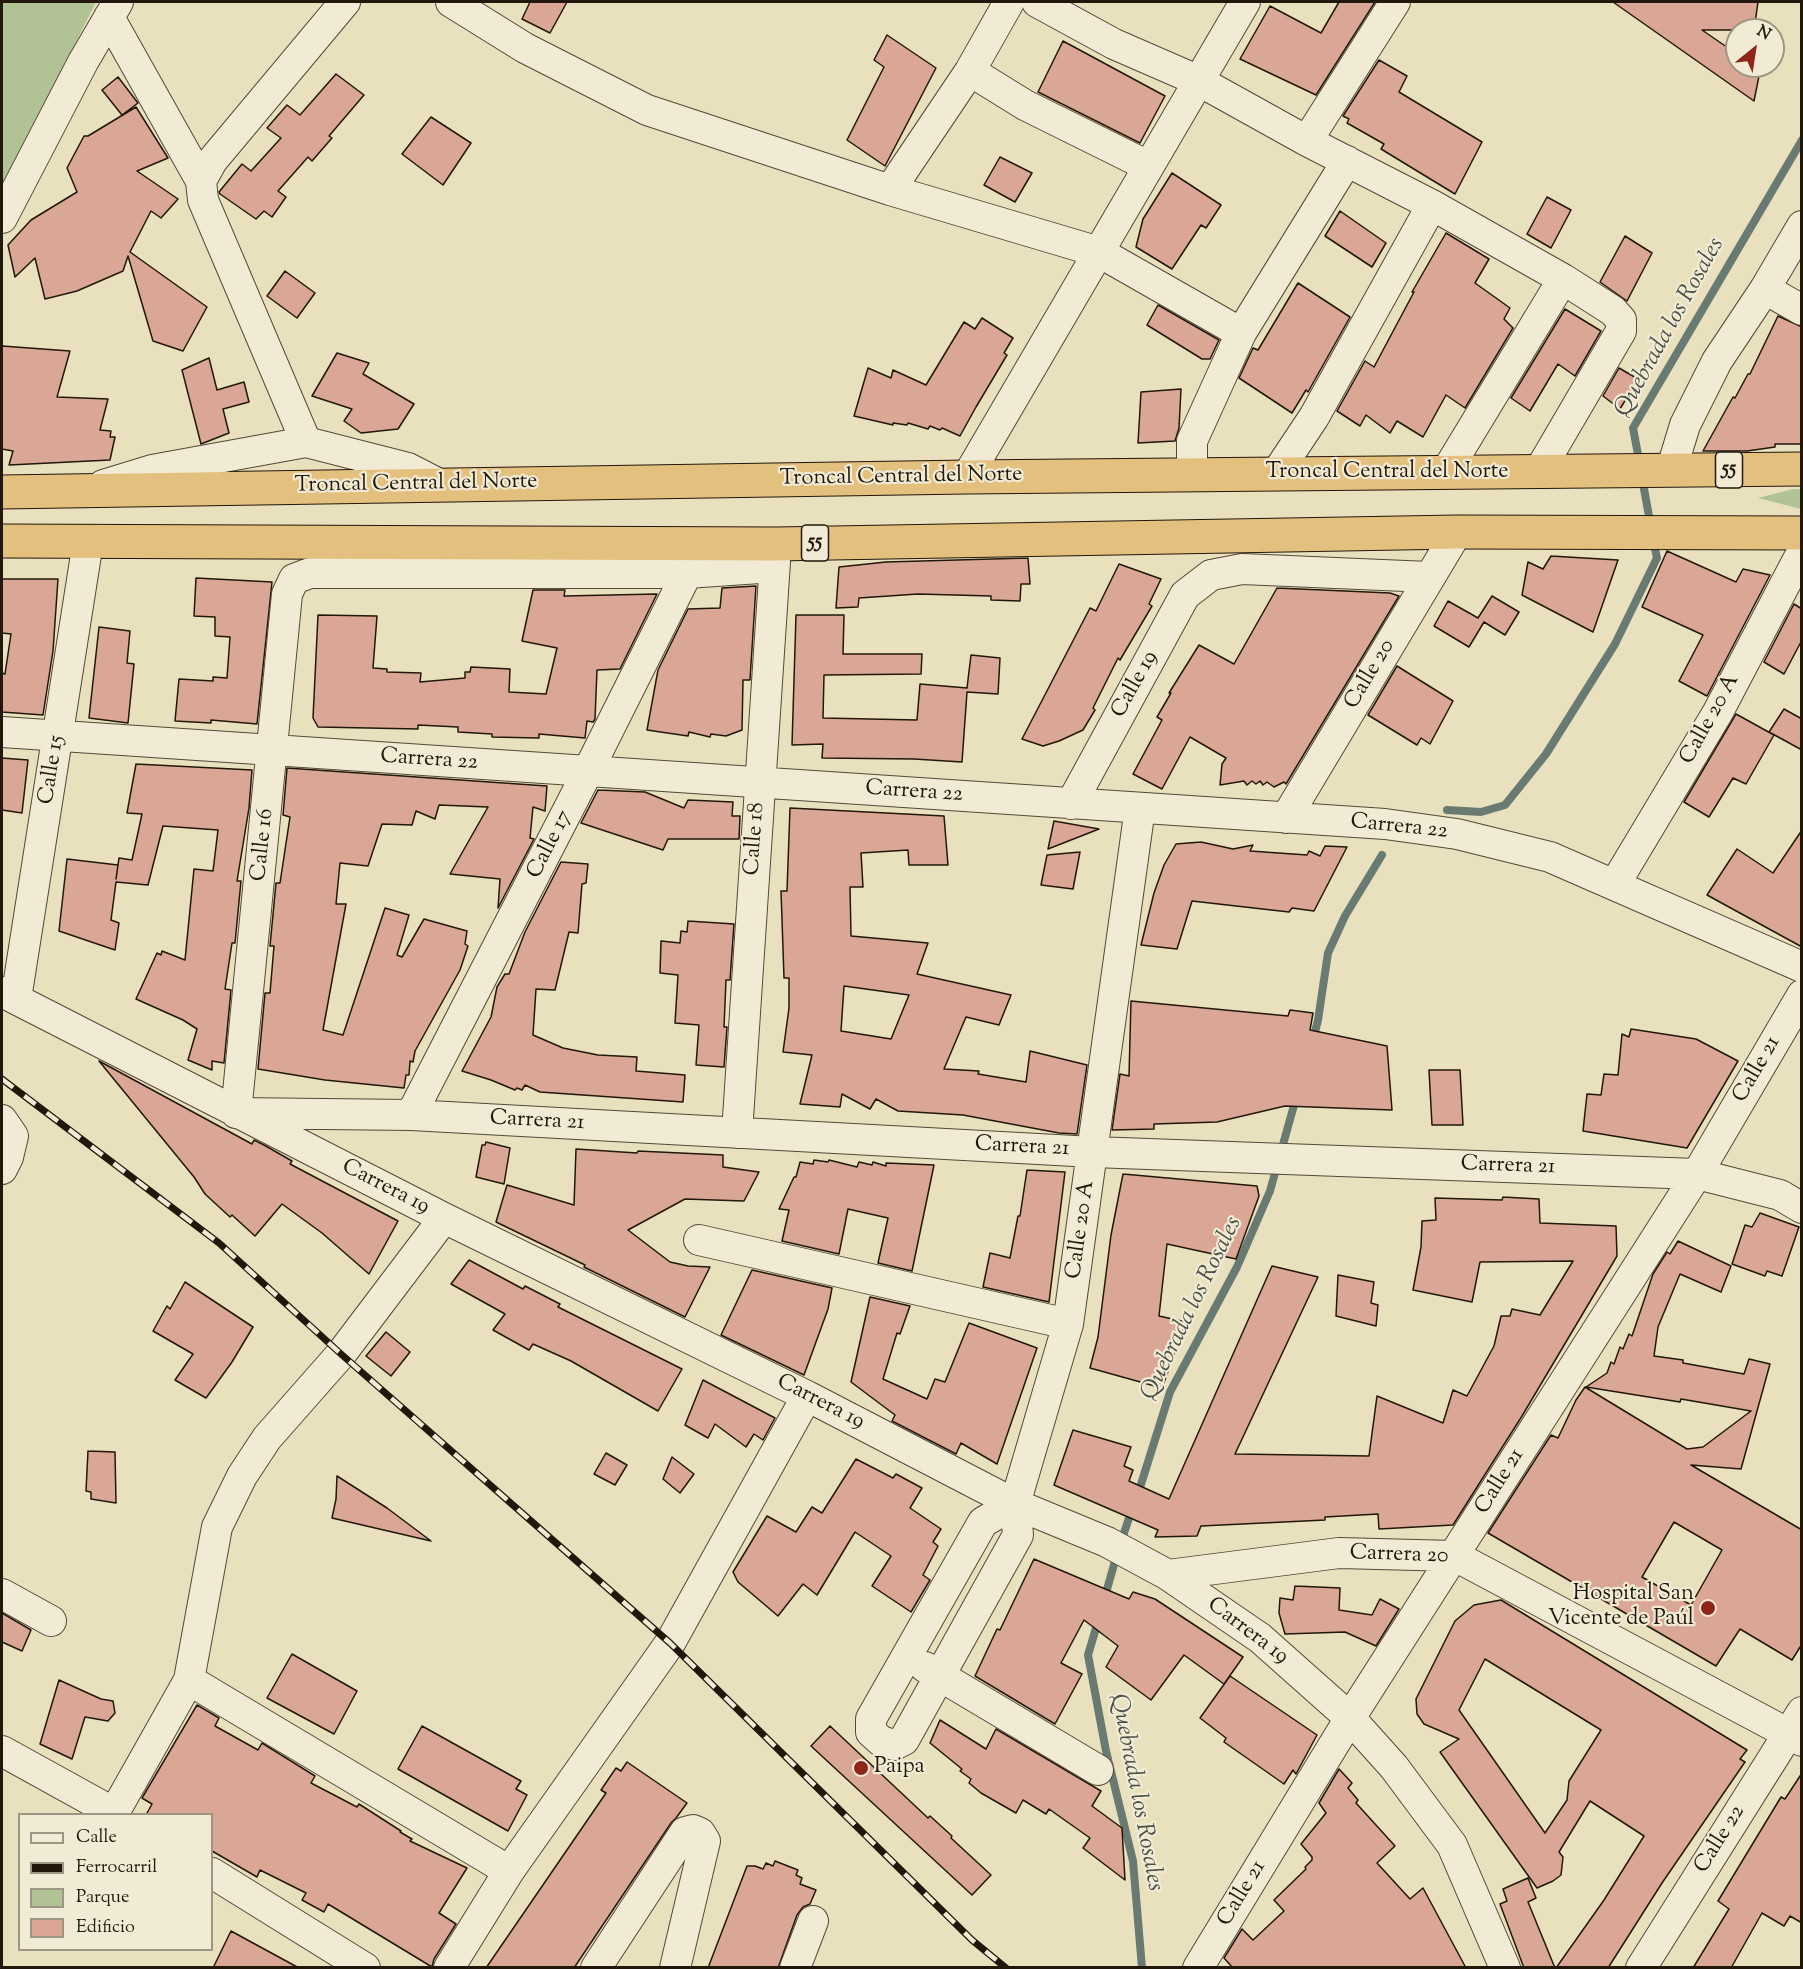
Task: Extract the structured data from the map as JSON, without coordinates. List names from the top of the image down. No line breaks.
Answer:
{"streets":{"highway":["55","Troncal Central del Norte"],"street":["Calle 20","Calle 19","Calle 20 A","Carrera 22","Calle 15","Calle 18","Calle 16","Calle 17","Calle 21","Carrera 21","Carrera 19","Carrera 20","Calle 22"]},"crossings":[["55","Calle 20"],["55","Calle 15"],["55","Calle 18"],["Calle 20","Calle 19"],["Calle 20","Carrera 22"],["Calle 19","Carrera 22"],["Calle 20 A","Carrera 22"],["Calle 20 A","Carrera 21"],["Calle 20 A","Carrera 19"],["Carrera 22","Calle 15"],["Carrera 22","Calle 18"],["Carrera 22","Calle 16"],["Carrera 22","Calle 17"],["Calle 15","Carrera 19"],["Calle 18","Carrera 21"],["Calle 16","Calle 17"],["Calle 16","Carrera 21"],["Calle 16","Carrera 19"],["Calle 17","Carrera 21"],["Calle 21","Carrera 21"],["Calle 21","Carrera 19"],["Calle 21","Carrera 20"],["Carrera 21","Carrera 19"],["Carrera 19","Carrera 20"],["Carrera 20","Calle 22"]],"water":["Quebrada los Rosales"],"places":["Hospital San Vicente de Paúl","Paipa"],"legend":["Calle","Ferrocarril","Parque","Edificio"],"north":"top right"}
